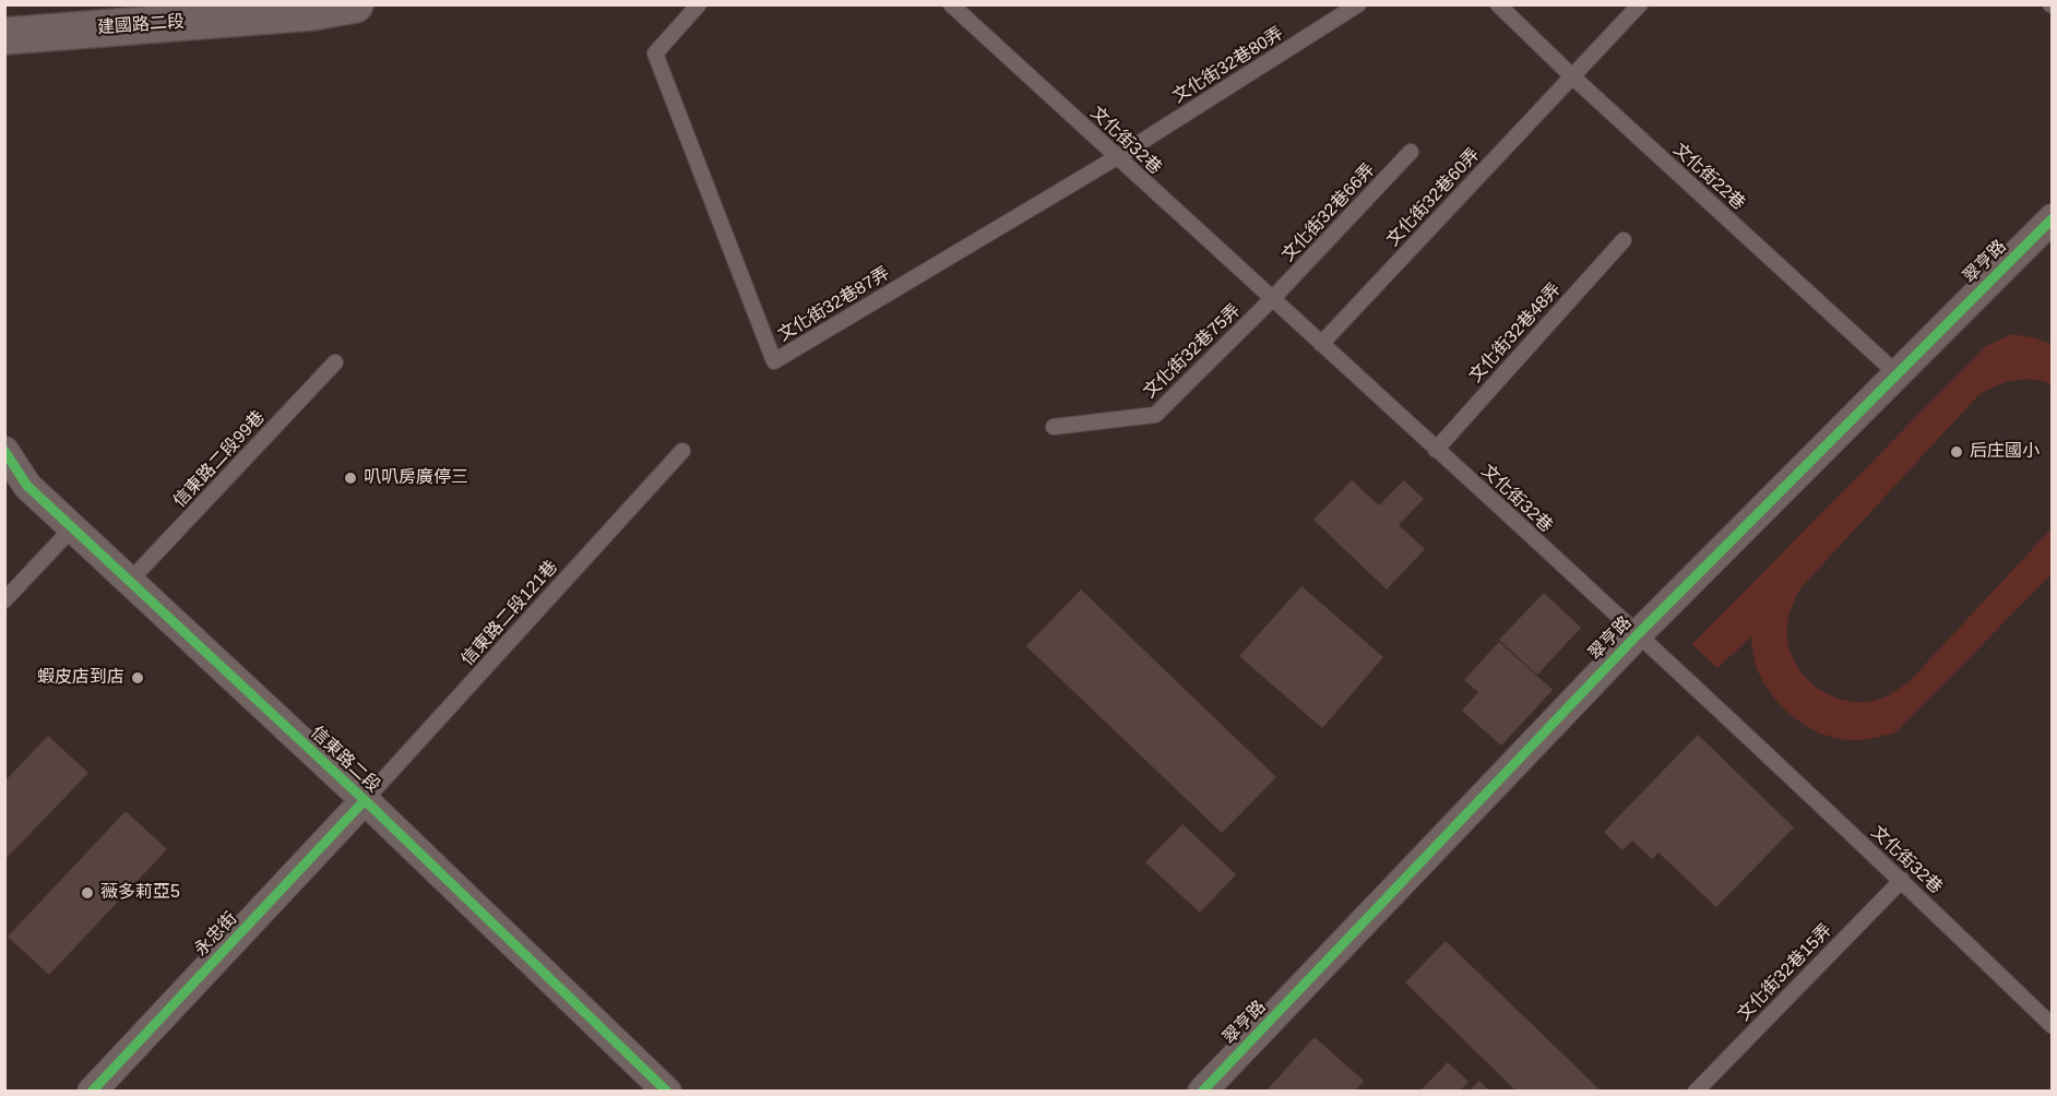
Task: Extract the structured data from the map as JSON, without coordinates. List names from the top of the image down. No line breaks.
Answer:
{"streets":{"street":["建國路二段","翠亨路","信東路二段","永忠街"],"lane":["文化街32巷80弄","文化街32巷","文化街22巷","文化街32巷60弄","文化街32巷66弄","文化街32巷87弄","文化街32巷48弄","文化街32巷75弄","信東路二段99巷","信東路二段121巷","文化街32巷15弄"]},"crossings":[["文化街32巷80弄","文化街32巷"],["文化街32巷80弄","文化街32巷87弄"],["文化街32巷","文化街32巷60弄"],["文化街32巷","文化街32巷66弄"],["文化街32巷","翠亨路"],["文化街32巷","文化街32巷87弄"],["文化街32巷","文化街32巷48弄"],["文化街32巷","文化街32巷75弄"],["文化街32巷","文化街32巷15弄"],["文化街22巷","文化街32巷60弄"],["文化街22巷","翠亨路"],["文化街32巷66弄","文化街32巷75弄"],["信東路二段99巷","信東路二段"],["信東路二段121巷","信東路二段"],["信東路二段121巷","永忠街"],["信東路二段","永忠街"]],"places":["后庄國小","叭叭房廣停三","蝦皮店到店","薇多莉亞5"]}
